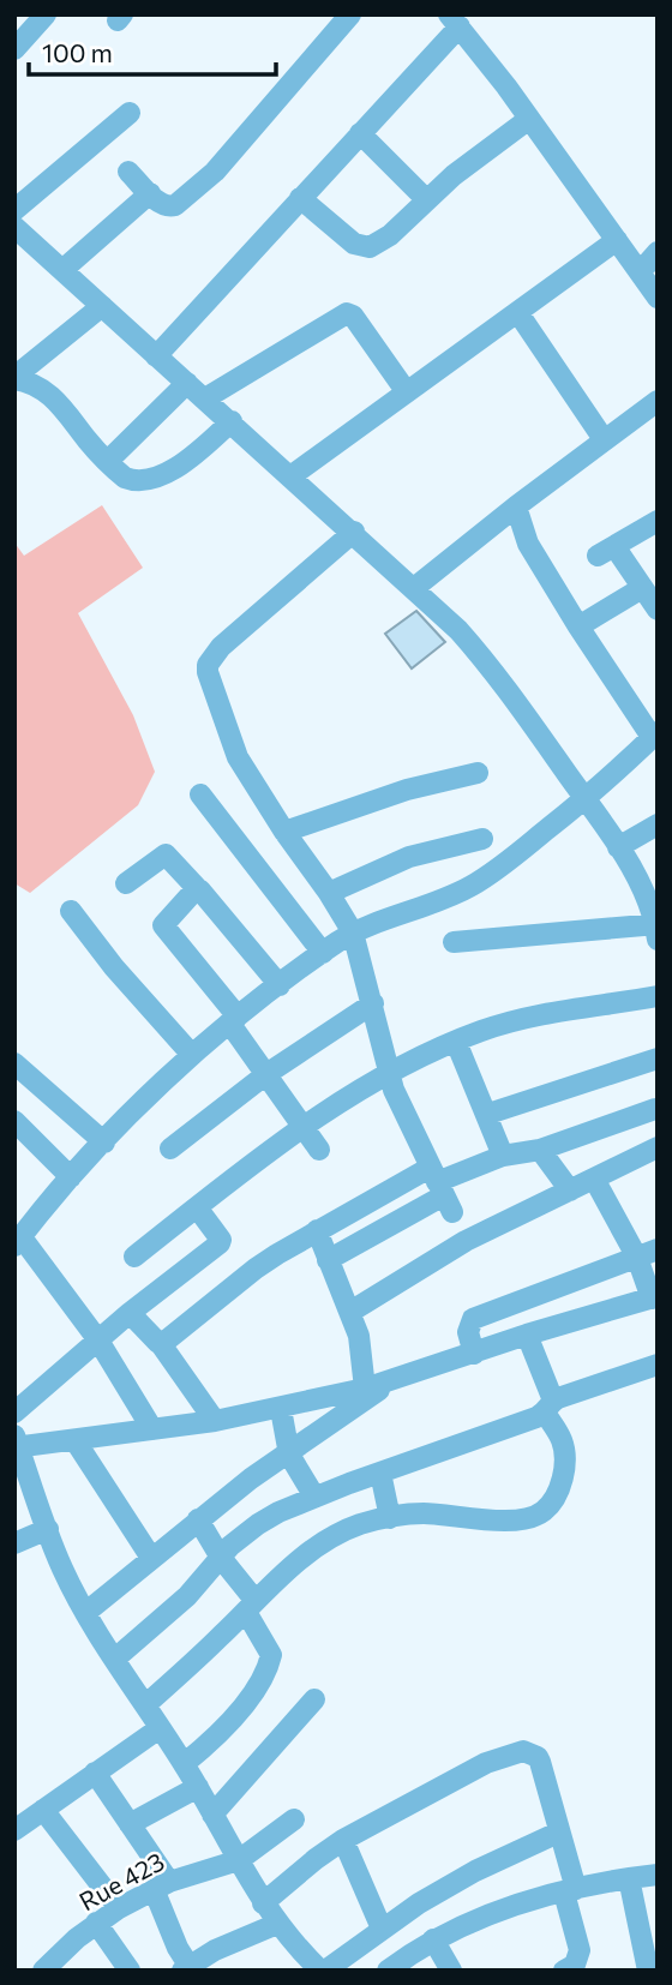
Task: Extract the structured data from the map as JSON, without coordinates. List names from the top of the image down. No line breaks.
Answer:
{"streets":{"street":["Rue 423"]},"scale_bar":"100 m"}
